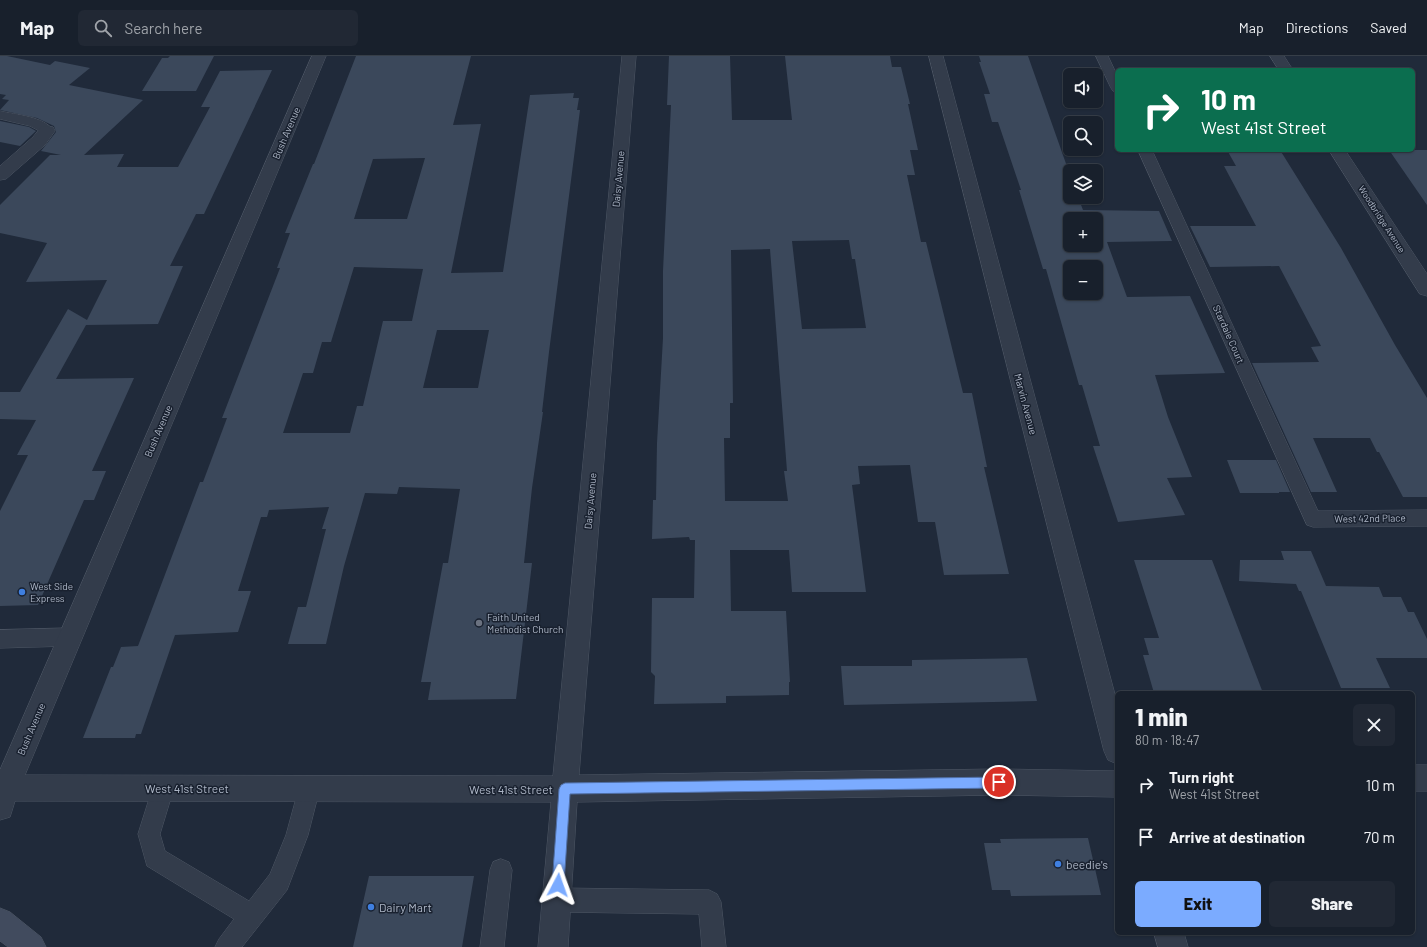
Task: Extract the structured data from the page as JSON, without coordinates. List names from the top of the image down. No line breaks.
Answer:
{"streets":{"street":["Bush Avenue","Daisy Avenue","Woodbridge Avenue","Marvin Avenue","West 41st Street"],"lane":["Stardale Court","West 42nd Place"]},"crossings":[["Bush Avenue","West 41st Street"],["Daisy Avenue","West 41st Street"],["Stardale Court","West 42nd Place"]],"places":["West Side Express","Faith United Methodist Church","beedie's","Dairy Mart"],"page":{"header":"Map","search":"Search here","nav":["Map","Directions","Saved"],"map_buttons":["+","−"],"turn":["10 m","West 41st Street"],"heading":["1 min","80 m · 18:47"],"list":[{"name":"Turn right","note":"West 41st Street","value":"10 m"},{"name":"Arrive at destination","value":"70 m"}],"buttons":["Exit","Share"]}}
